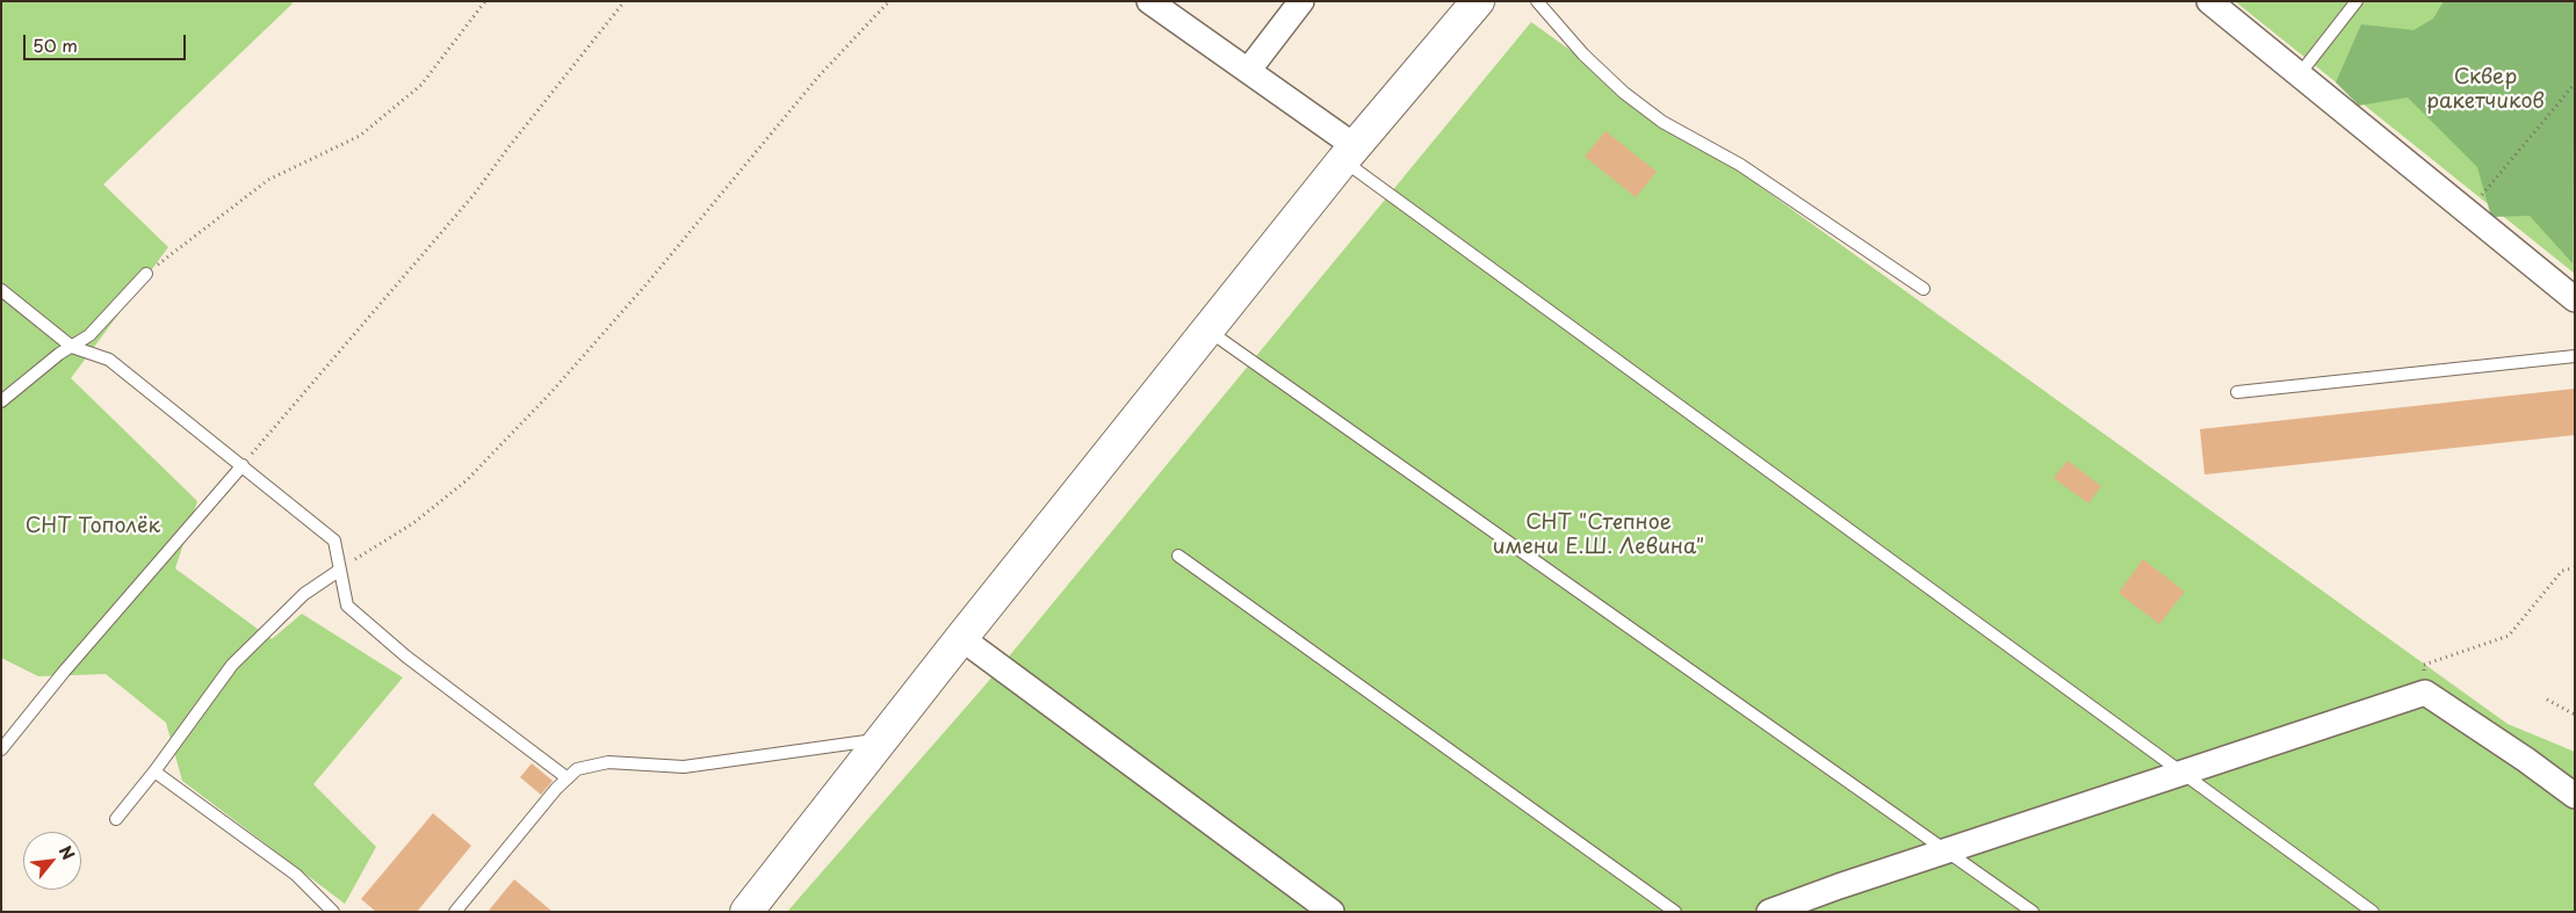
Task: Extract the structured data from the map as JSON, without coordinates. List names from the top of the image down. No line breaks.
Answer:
{"parks":["Сквер ракетчиков","СНТ \"Степное имени Е.Ш. Левина\"","СНТ Тополёк"],"scale_bar":"50 m","north":"top right"}
